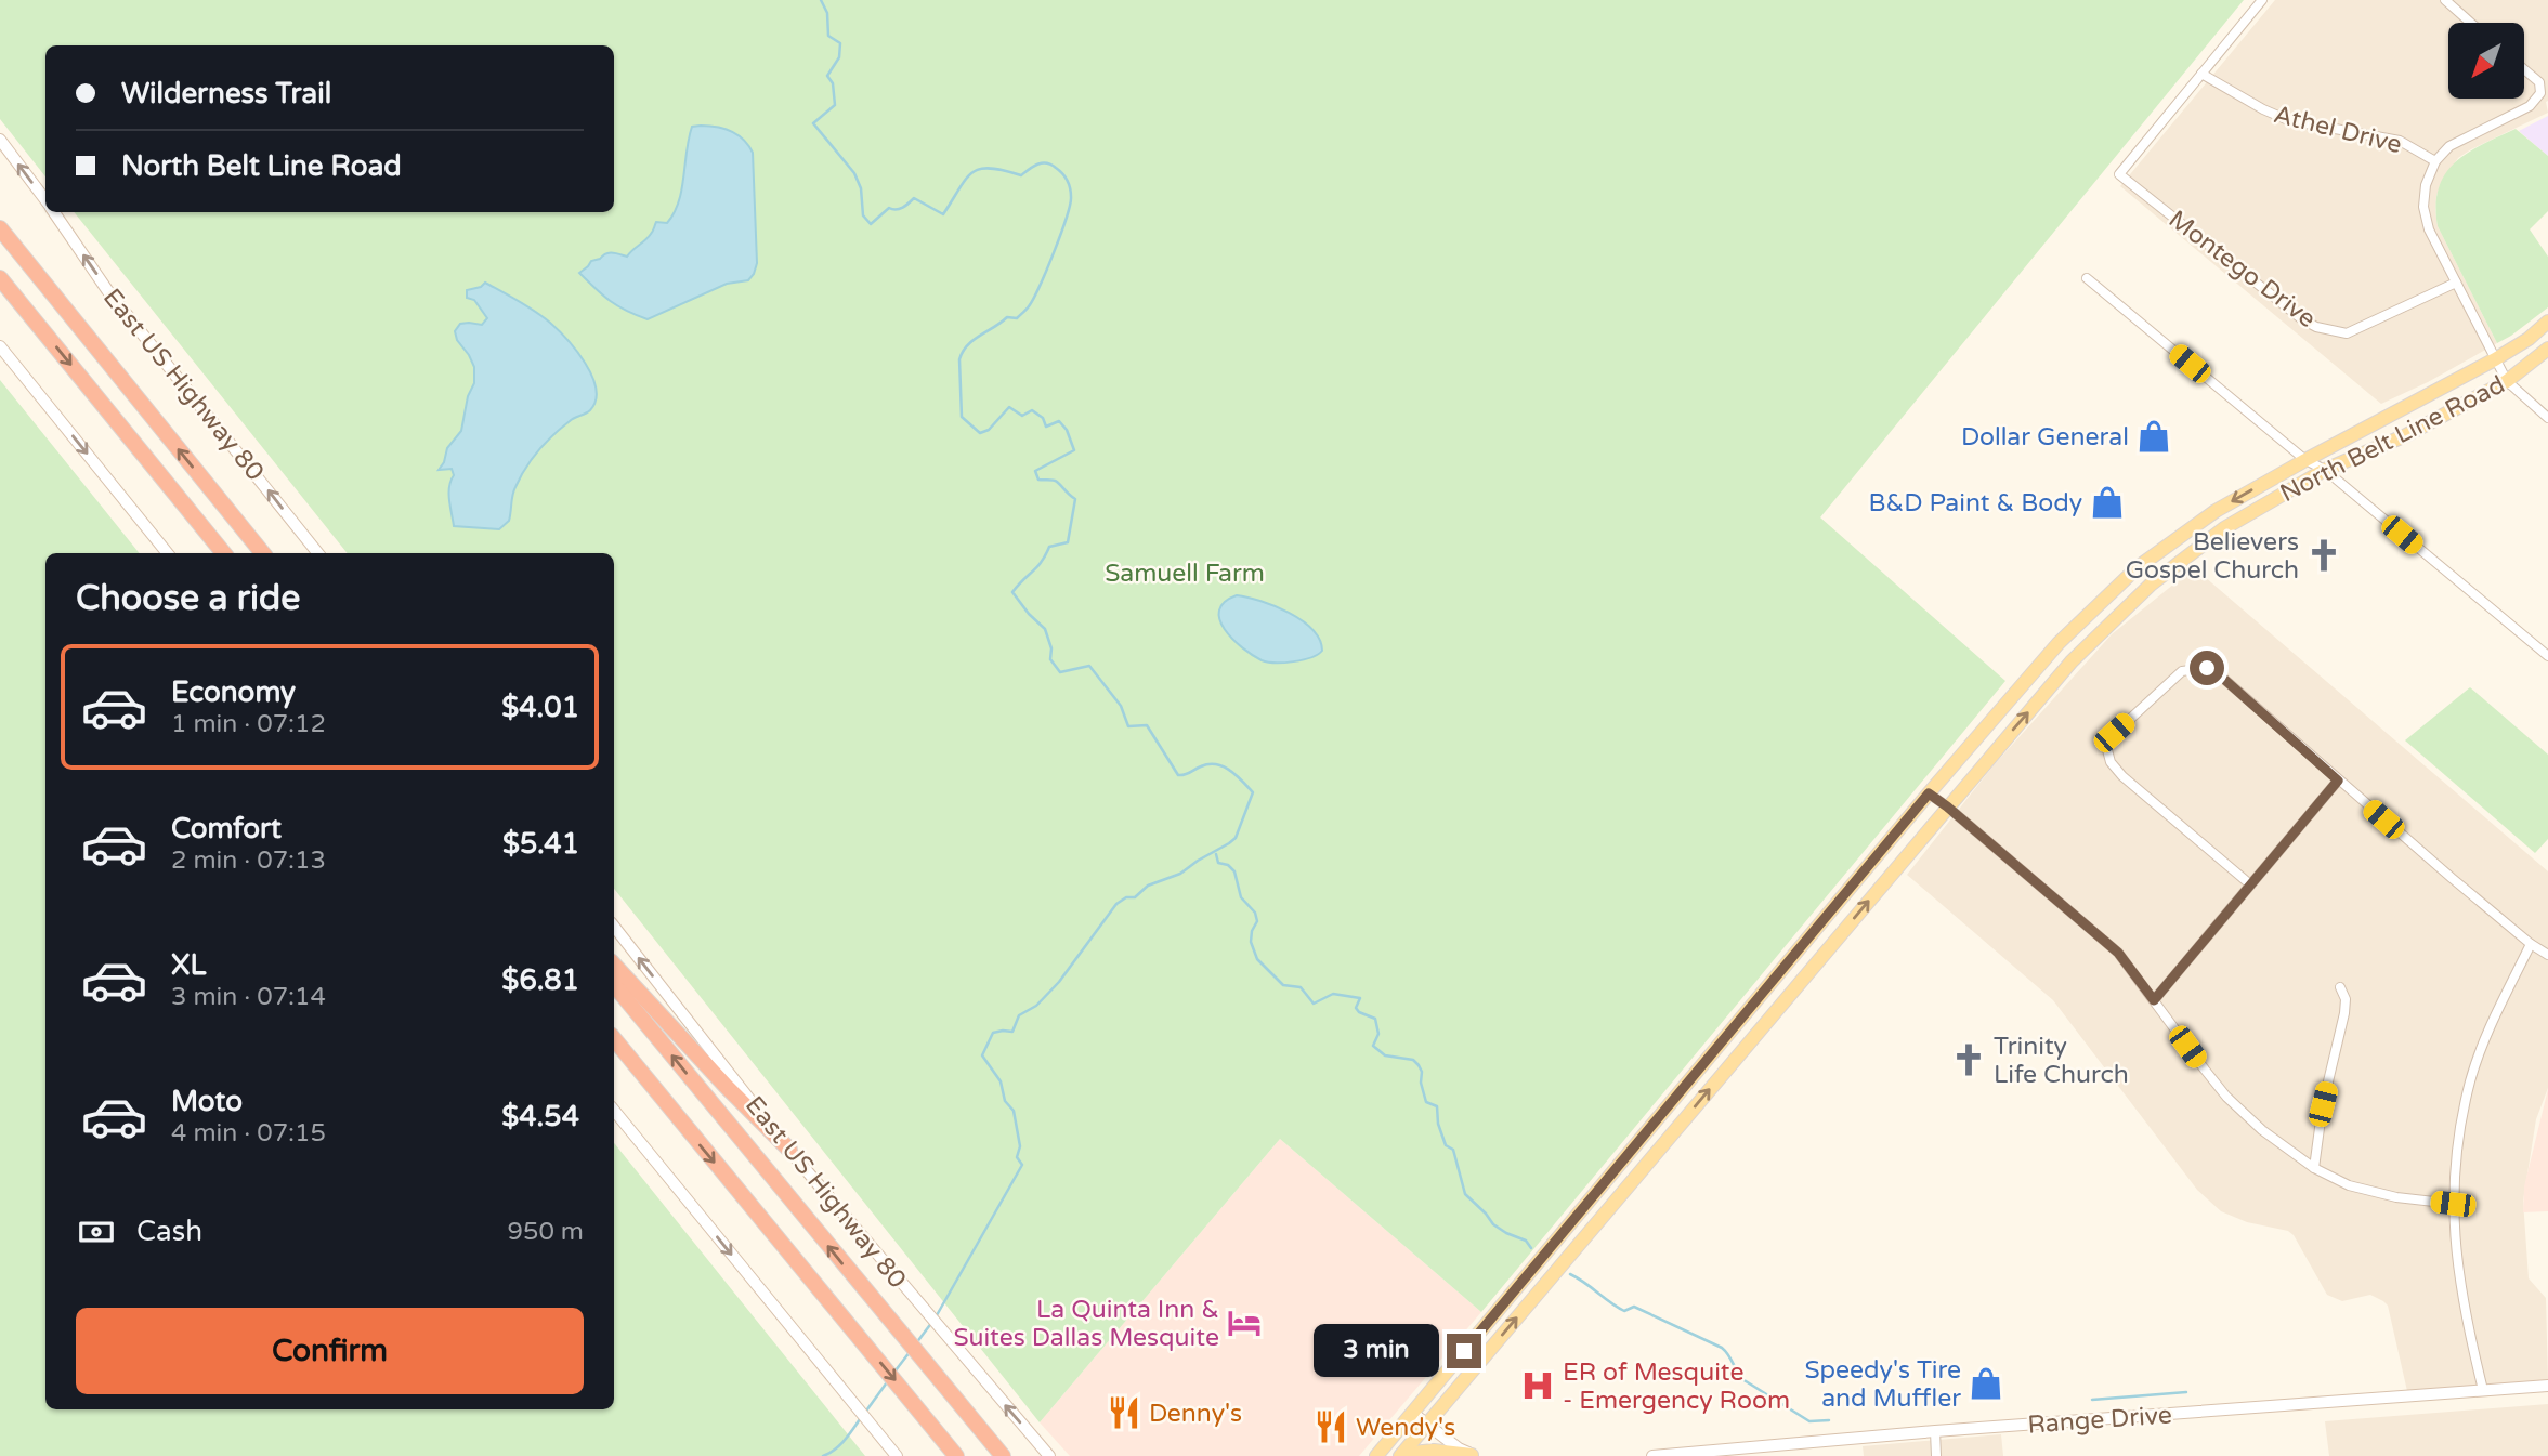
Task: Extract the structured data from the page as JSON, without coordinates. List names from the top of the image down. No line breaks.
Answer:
{"streets":{"main road":["East US Highway 80","North Belt Line Road","Range Drive"],"street":["Athel Drive","Montego Drive"]},"crossings":[["Athel Drive","Montego Drive"]],"one_way":["East US Highway 80"],"parks":["Samuell Farm"],"places":{"shop":["Dollar General","B&D Paint & Body","Speedy's Tire and Muffler"],"church":["Believers Gospel Church","Trinity Life Church"],"hotel":["La Quinta Inn & Suites Dallas Mesquite"],"hospital":["ER of Mesquite - Emergency Room"],"restaurant":["Denny's","Wendy's"]},"north":"bottom left","page":{"banner":["Wilderness Trail","North Belt Line Road"],"heading":"Choose a ride","list":[{"name":"Economy","note":"1 min · 07:12","value":"$4.01"},{"name":"Comfort","note":"2 min · 07:13","value":"$5.41"},{"name":"XL","note":"3 min · 07:14","value":"$6.81"},{"name":"Moto","note":"4 min · 07:15","value":"$4.54"}],"pay":["Cash","950 m"],"buttons":"Confirm","bubble":"3 min"}}
